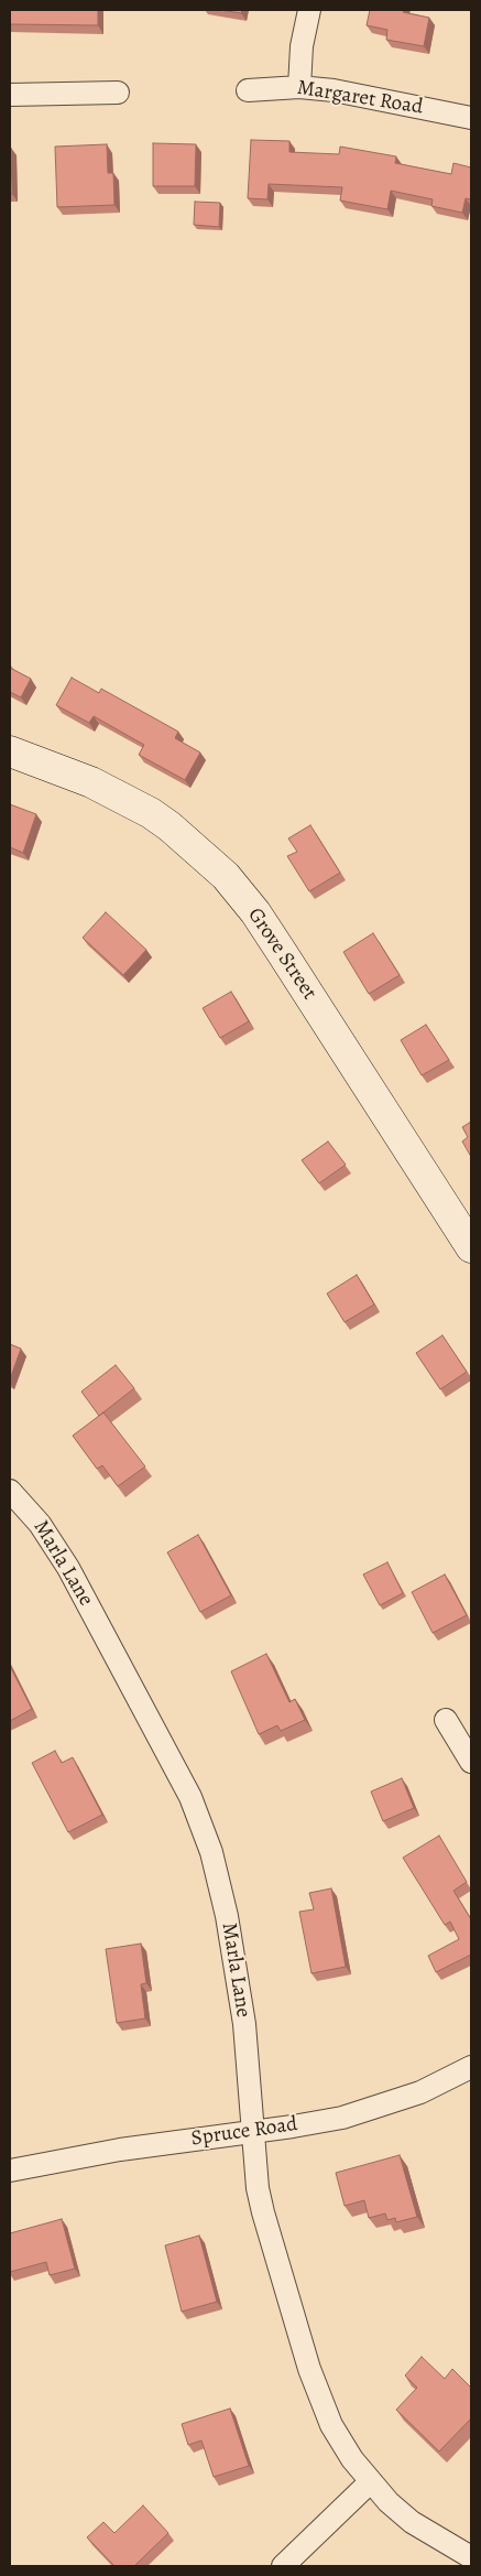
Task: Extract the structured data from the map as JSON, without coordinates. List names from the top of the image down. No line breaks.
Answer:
{"streets":{"main road":["Grove Street"],"street":["Margaret Road","Marla Lane","Spruce Road"]},"crossings":[["Marla Lane","Spruce Road"]]}
